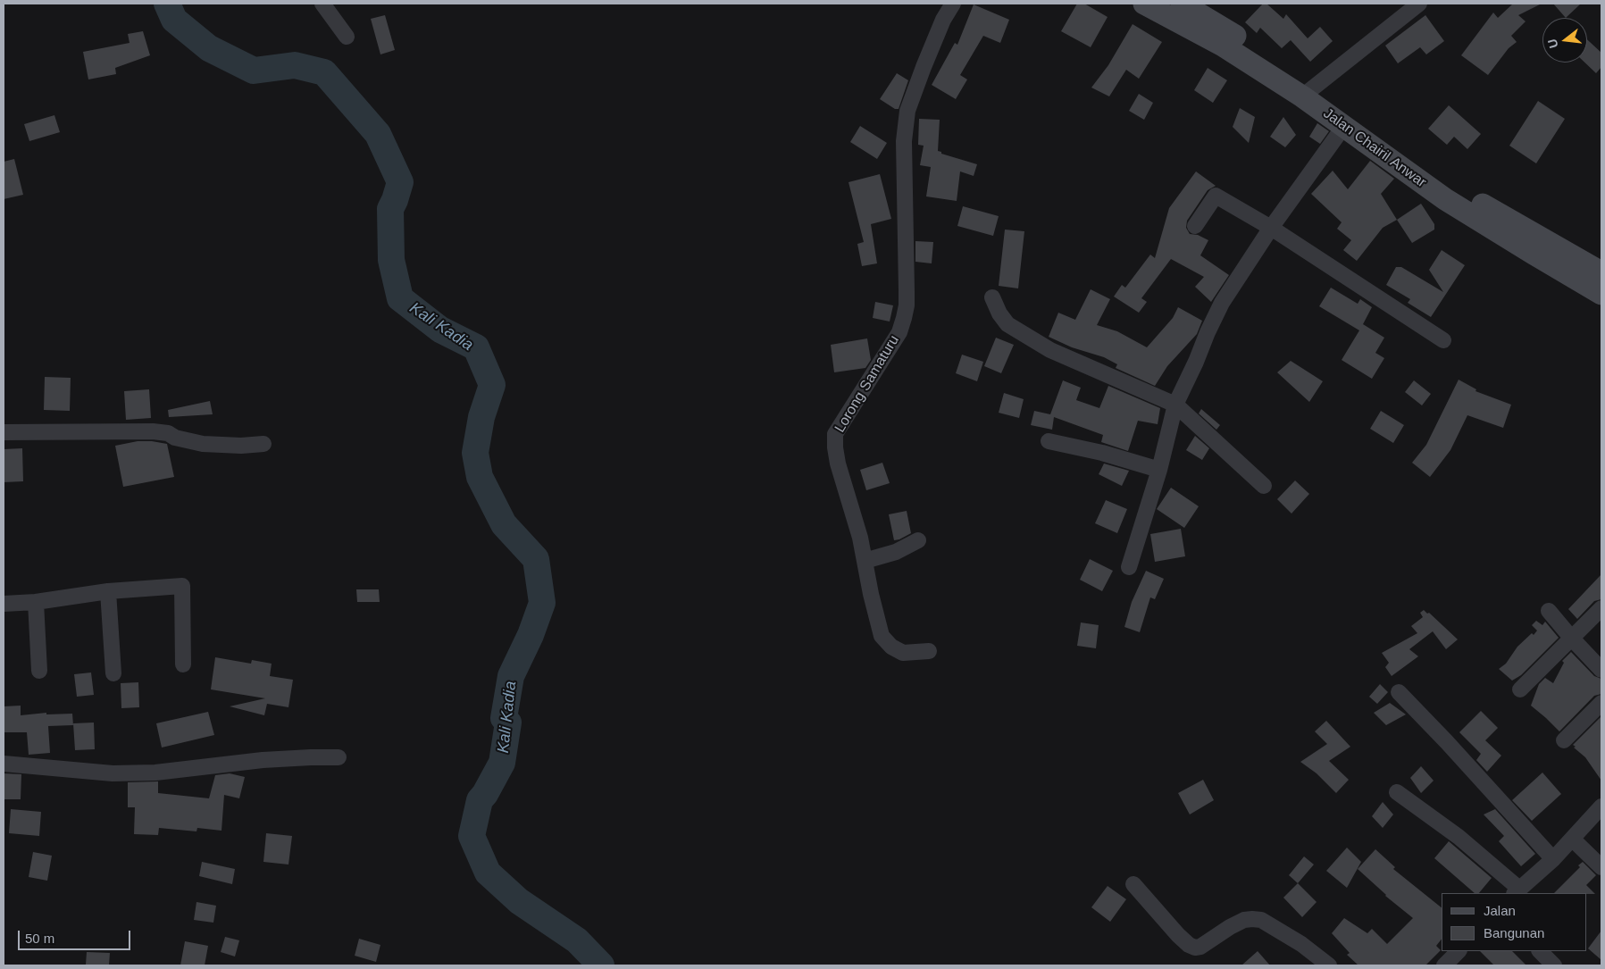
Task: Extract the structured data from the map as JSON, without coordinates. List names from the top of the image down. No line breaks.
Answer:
{"streets":{"main road":["Jalan Chairil Anwar"],"street":["Lorong Samaturu"]},"water":["Kali Kadia"],"legend":["Jalan","Bangunan"],"scale_bar":"50 m","north":"left"}
